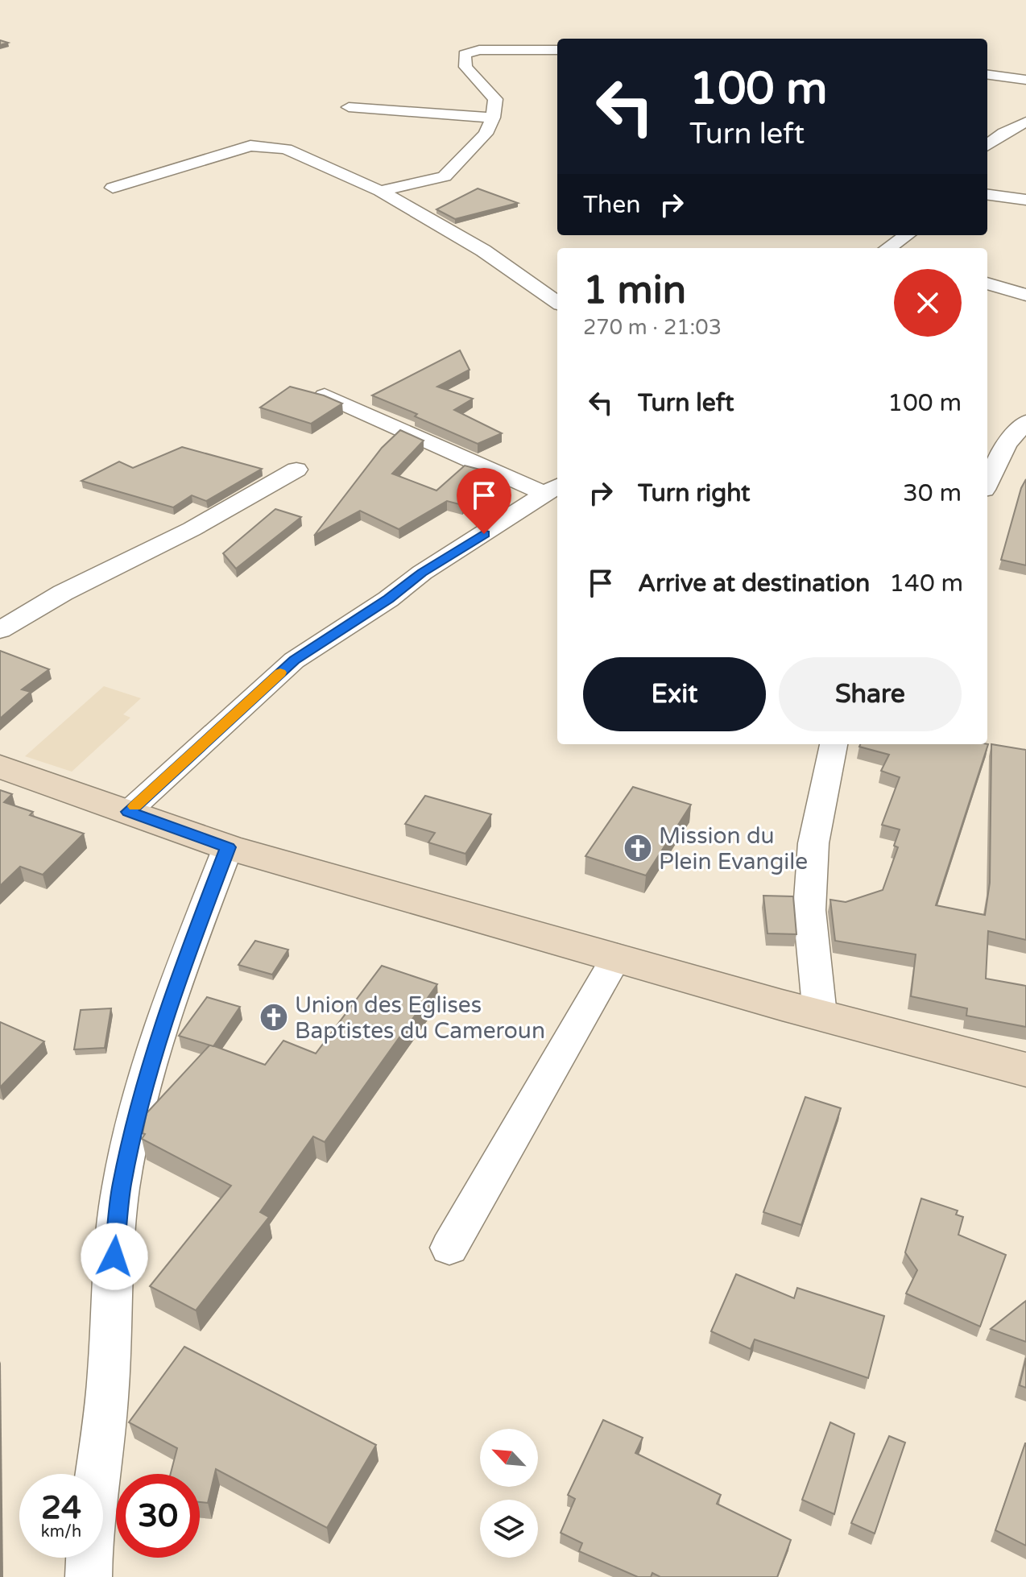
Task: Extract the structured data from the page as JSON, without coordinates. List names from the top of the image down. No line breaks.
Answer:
{"places":{"church":["Mission du Plein Evangile","Union des Eglises Baptistes du Cameroun"]},"north":"top left","page":{"turn":["100 m","Turn left"],"then":"Then","heading":["1 min","270 m · 21:03"],"list":[{"name":"Turn left","value":"100 m"},{"name":"Turn right","value":"30 m"},{"name":"Arrive at destination","value":"140 m"}],"buttons":["Exit","Share"],"speed":"24 km/h","limit":"30"}}
